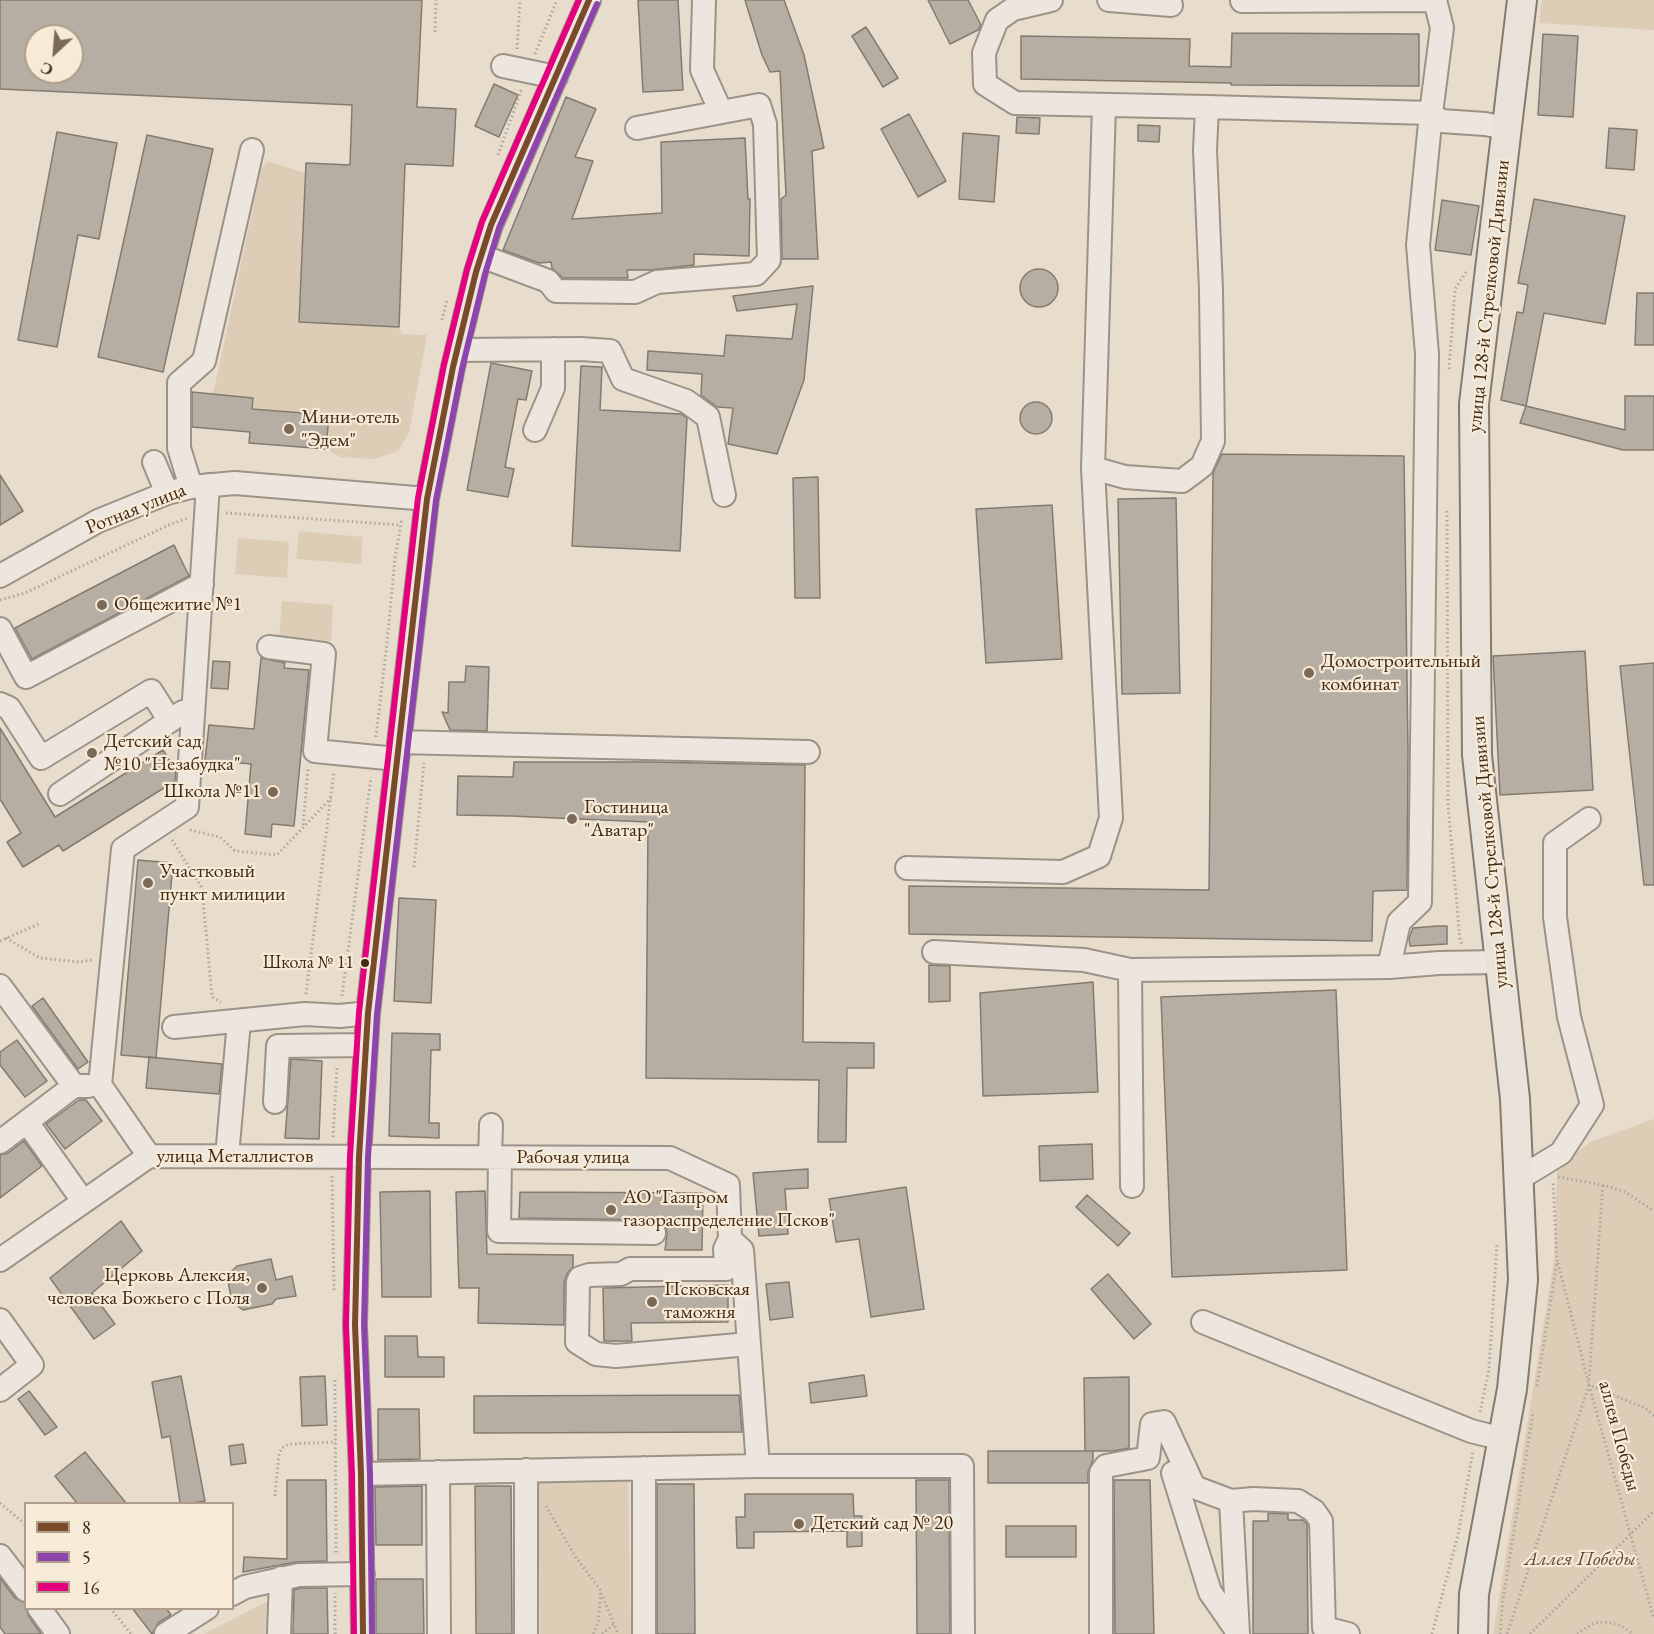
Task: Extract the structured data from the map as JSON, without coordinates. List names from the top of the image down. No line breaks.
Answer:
{"streets":{"main road":["улица 128-й Стрелковой Дивизии"],"street":["Ротная улица","улица Металлистов","Рабочая улица"],"path":["аллея Победы"]},"crossings":[["улица Металлистов","Рабочая улица"]],"parks":["Аллея Победы"],"places":["Мини-отель \"Эдем\"","Общежитие №1","Домостроительный комбинат","Детский сад №10 \"Незабудка\"","Школа №11","Гостиница \"Аватар\"","Участковый пункт милиции","Школа № 11","АО \"Газпром газораспределение Псков\"","Церковь Алексия, человека Божьего с Поля","Псковская таможня","Детский сад № 20"],"lines":["transit line 8","transit line 16","transit line 5"],"legend":["8","5","16"],"north":"bottom left"}
